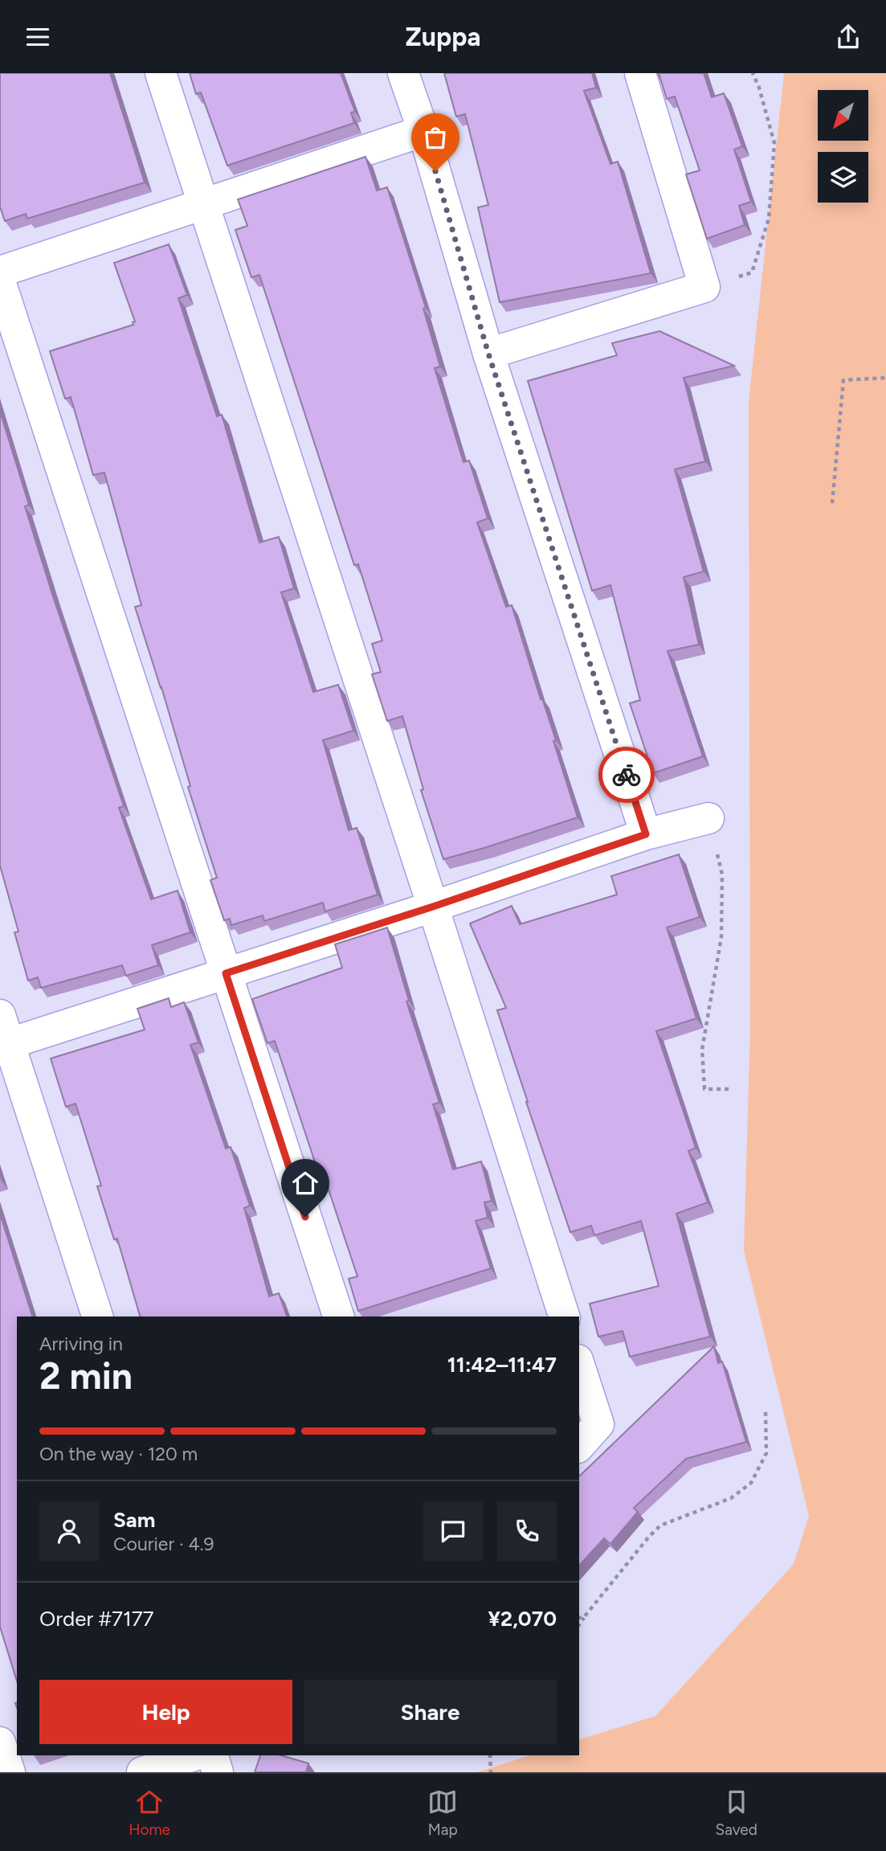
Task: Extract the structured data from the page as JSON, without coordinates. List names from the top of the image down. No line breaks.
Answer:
{"north":"bottom left","page":{"header":"Zuppa","heading":["2 min","Arriving in","11:42–11:47"],"panel":["Sam","Courier · 4.9","Order #7177","¥2,070"],"bar":"On the way · 120 m","buttons":["Help","Share"],"tabs":["Home","Map","Saved"]}}
